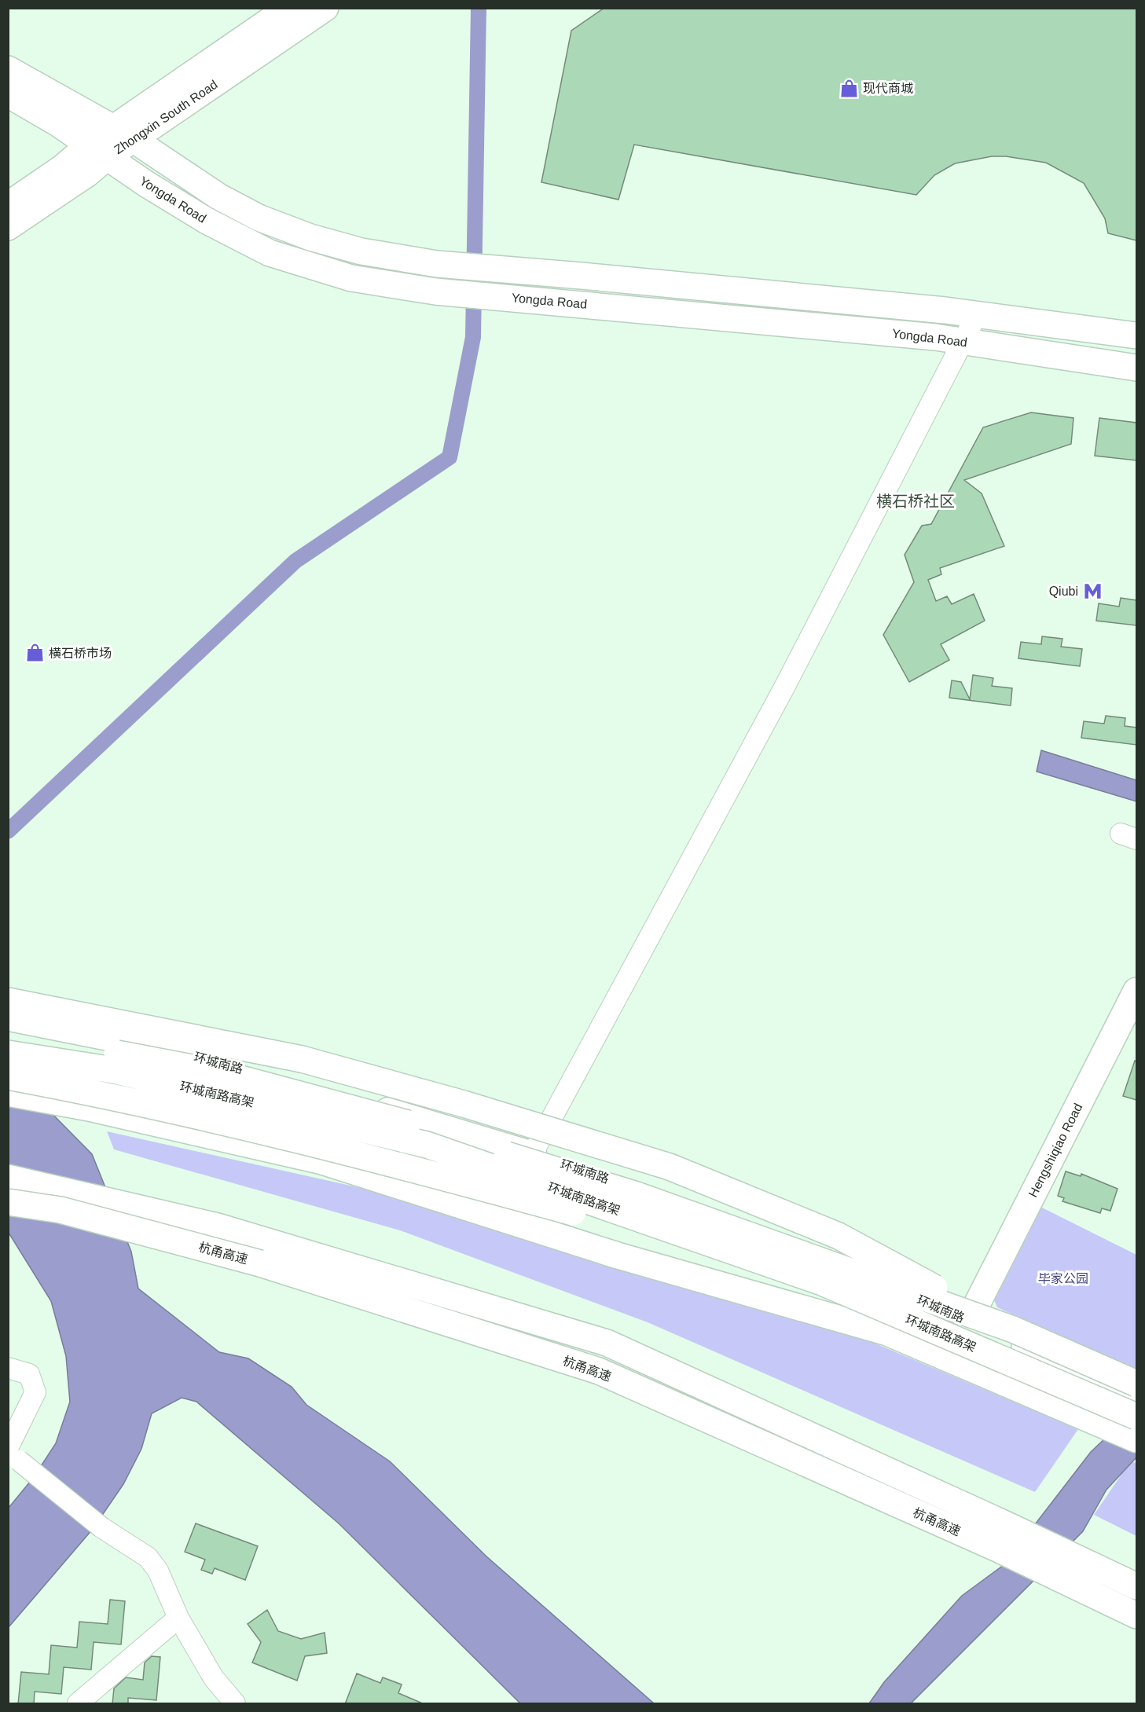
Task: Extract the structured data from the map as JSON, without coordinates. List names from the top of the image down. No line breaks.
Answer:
{"streets":{"main road":["Zhongxin South Road","Yongda Road","环城南路","环城南路高架","Hengshiqiao Road","杭甬高速"]},"crossings":[["Zhongxin South Road","Yongda Road"],["环城南路","环城南路高架"]],"districts":["横石桥社区"],"parks":["毕家公园"],"places":{"shop":["现代商城","横石桥市场"],"metro station":["Qiubi"]}}
